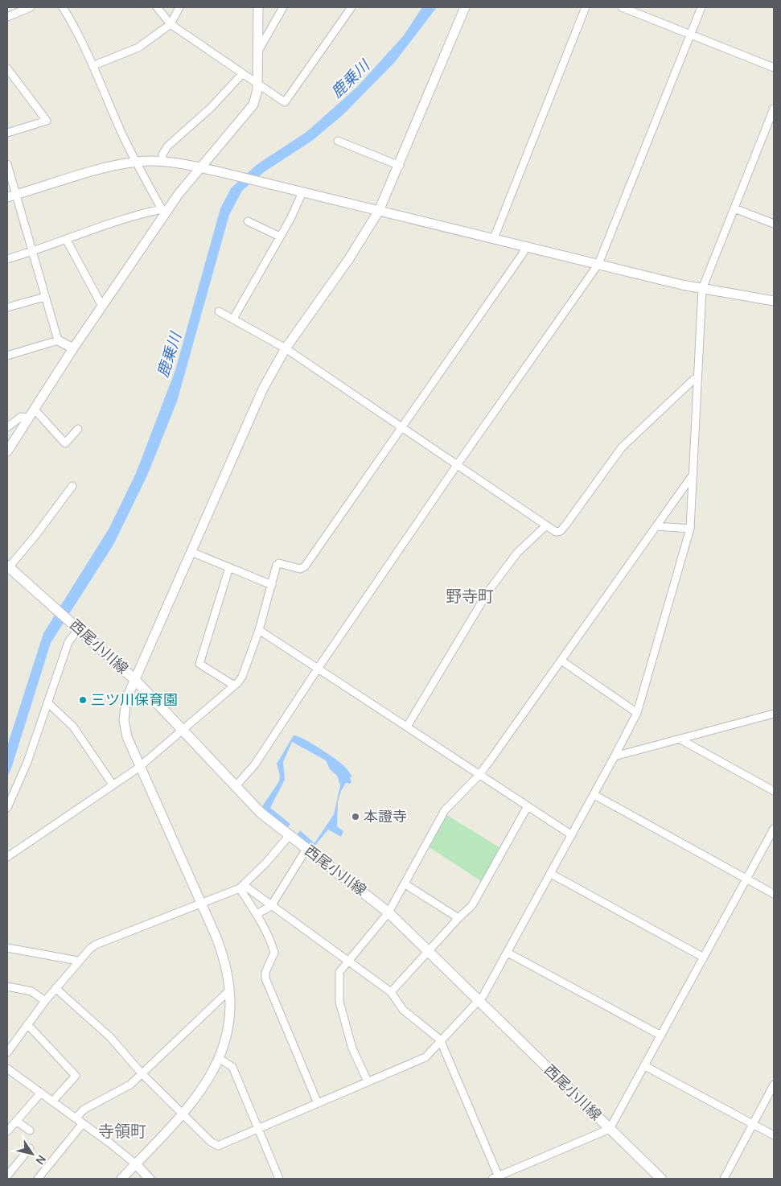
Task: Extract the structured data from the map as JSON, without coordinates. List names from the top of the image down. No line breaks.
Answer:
{"streets":{"main road":["西尾小川線"]},"districts":["野寺町","寺領町"],"water":["鹿乗川"],"places":["三ツ川保育園","本證寺"],"north":"bottom right"}
